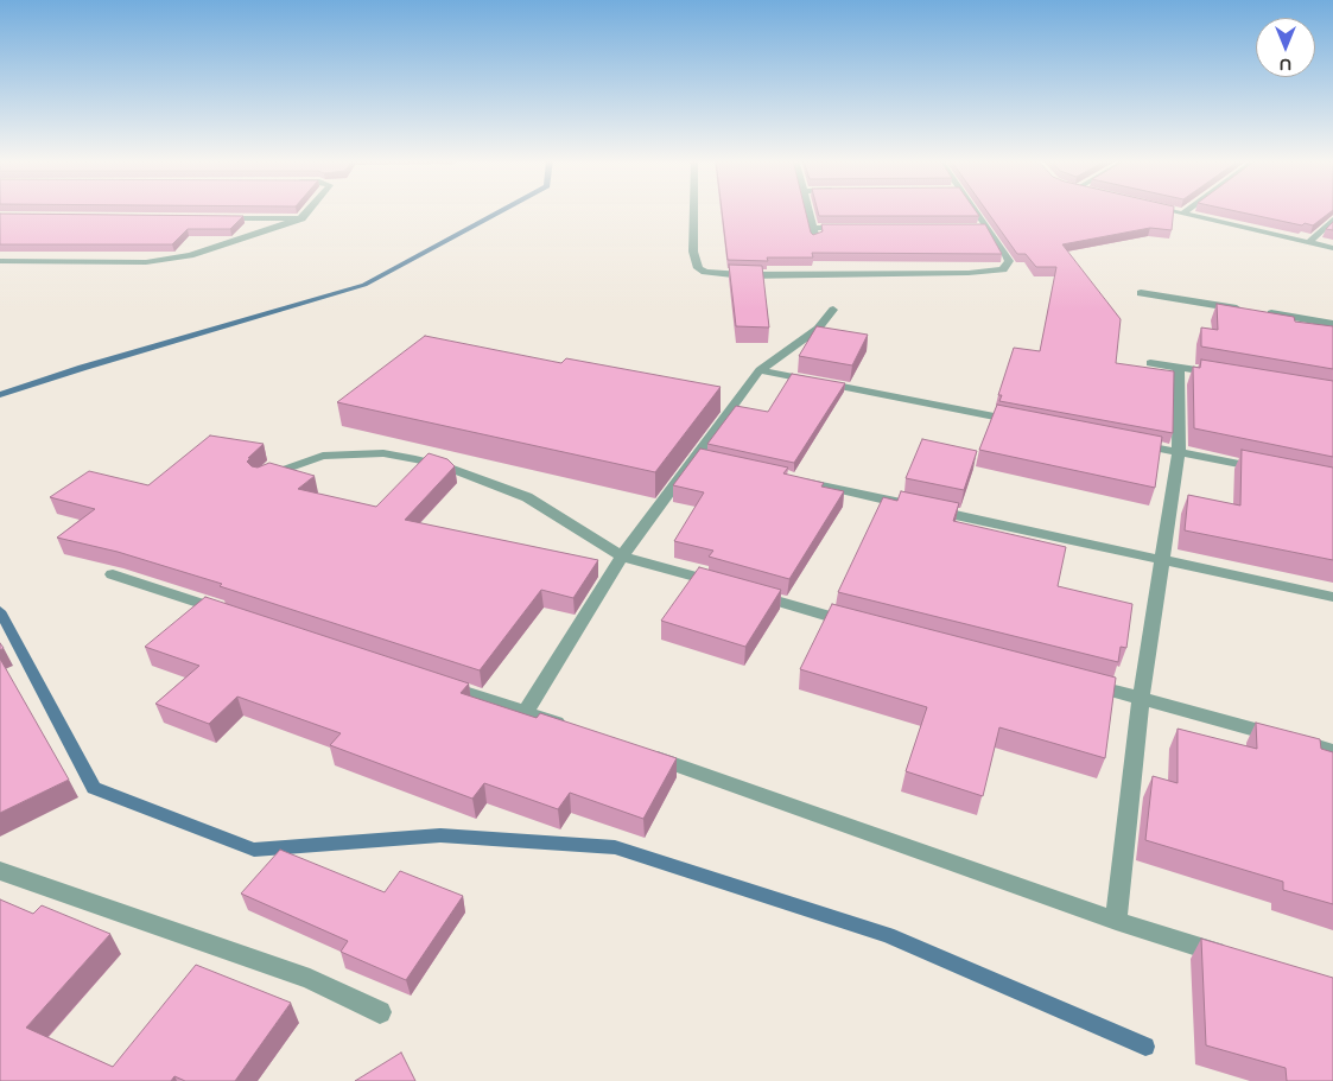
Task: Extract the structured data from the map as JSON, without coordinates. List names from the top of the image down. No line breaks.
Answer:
{"north":"bottom"}
